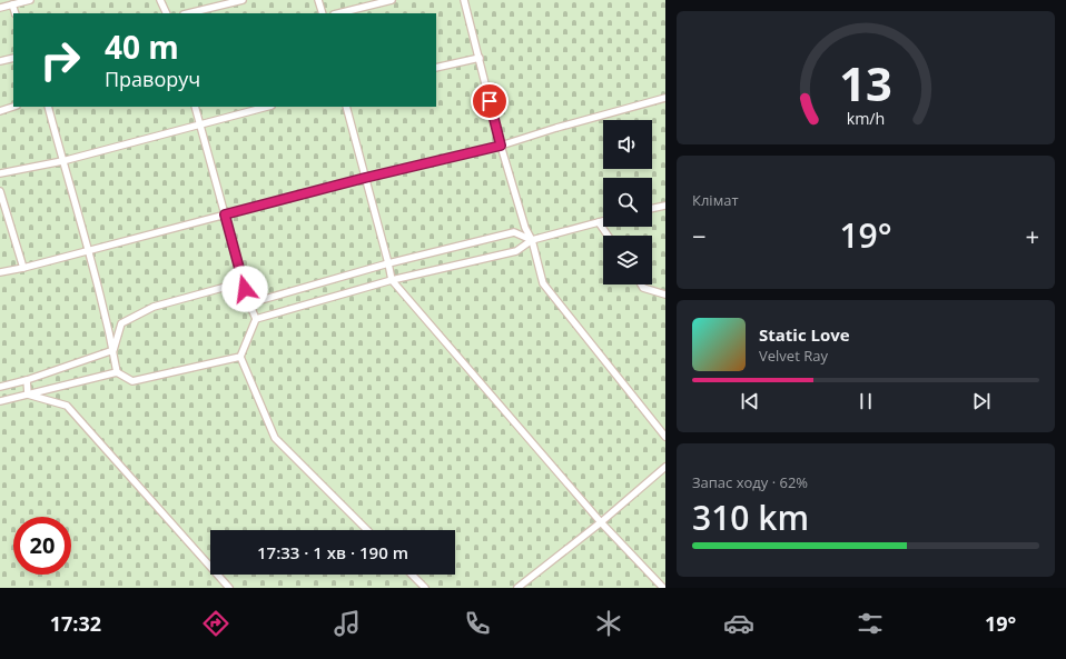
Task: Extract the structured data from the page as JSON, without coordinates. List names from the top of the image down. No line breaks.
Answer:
{"page":{"turn":["40 m","Праворуч"],"tile":["Клімат",["Запас ходу · 62%","310 km"]],"heat":["−","19°","+"],"song":["Static Love","Velvet Ray"],"limit":"20","trip":"17:33 · 1 хв · 190 m","tabs":["17:32","19°"],"gauge":["13","km/h"]}}
